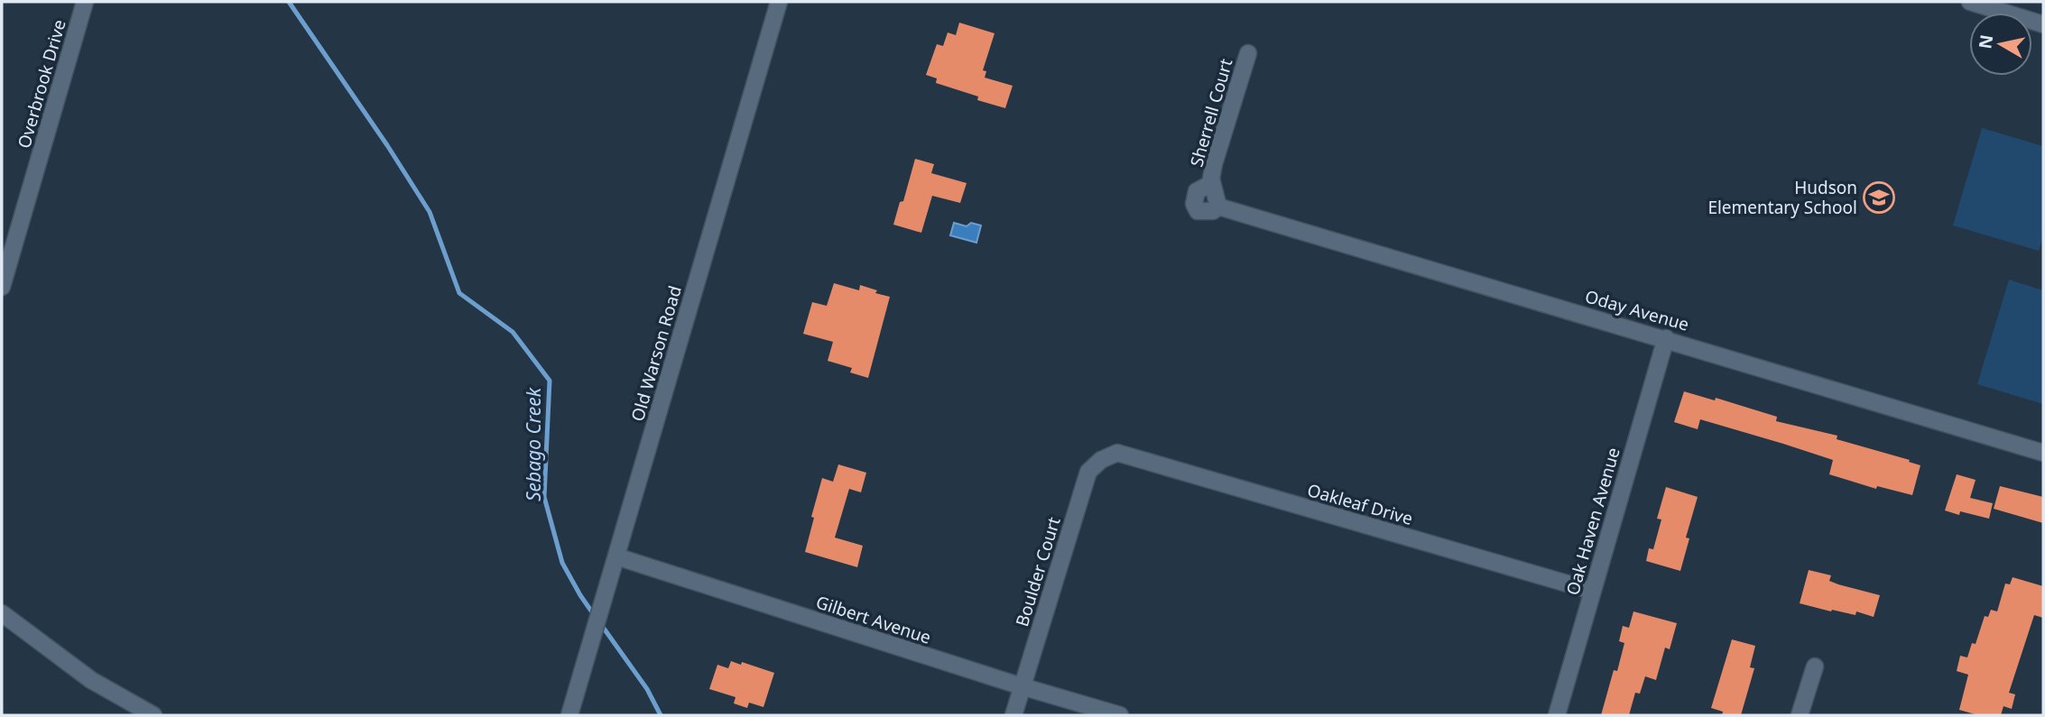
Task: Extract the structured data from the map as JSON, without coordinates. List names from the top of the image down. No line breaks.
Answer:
{"streets":{"street":["Overbrook Drive","Sherrell Court","Oday Avenue","Old Warson Road","Oakleaf Drive","Oak Haven Avenue","Boulder Court","Gilbert Avenue"]},"crossings":[["Sherrell Court","Oday Avenue"],["Oday Avenue","Oak Haven Avenue"],["Old Warson Road","Gilbert Avenue"],["Oakleaf Drive","Oak Haven Avenue"],["Oakleaf Drive","Boulder Court"],["Boulder Court","Gilbert Avenue"]],"water":["Sebago Creek"],"places":{"school or university":["Hudson Elementary School"]},"north":"left"}
